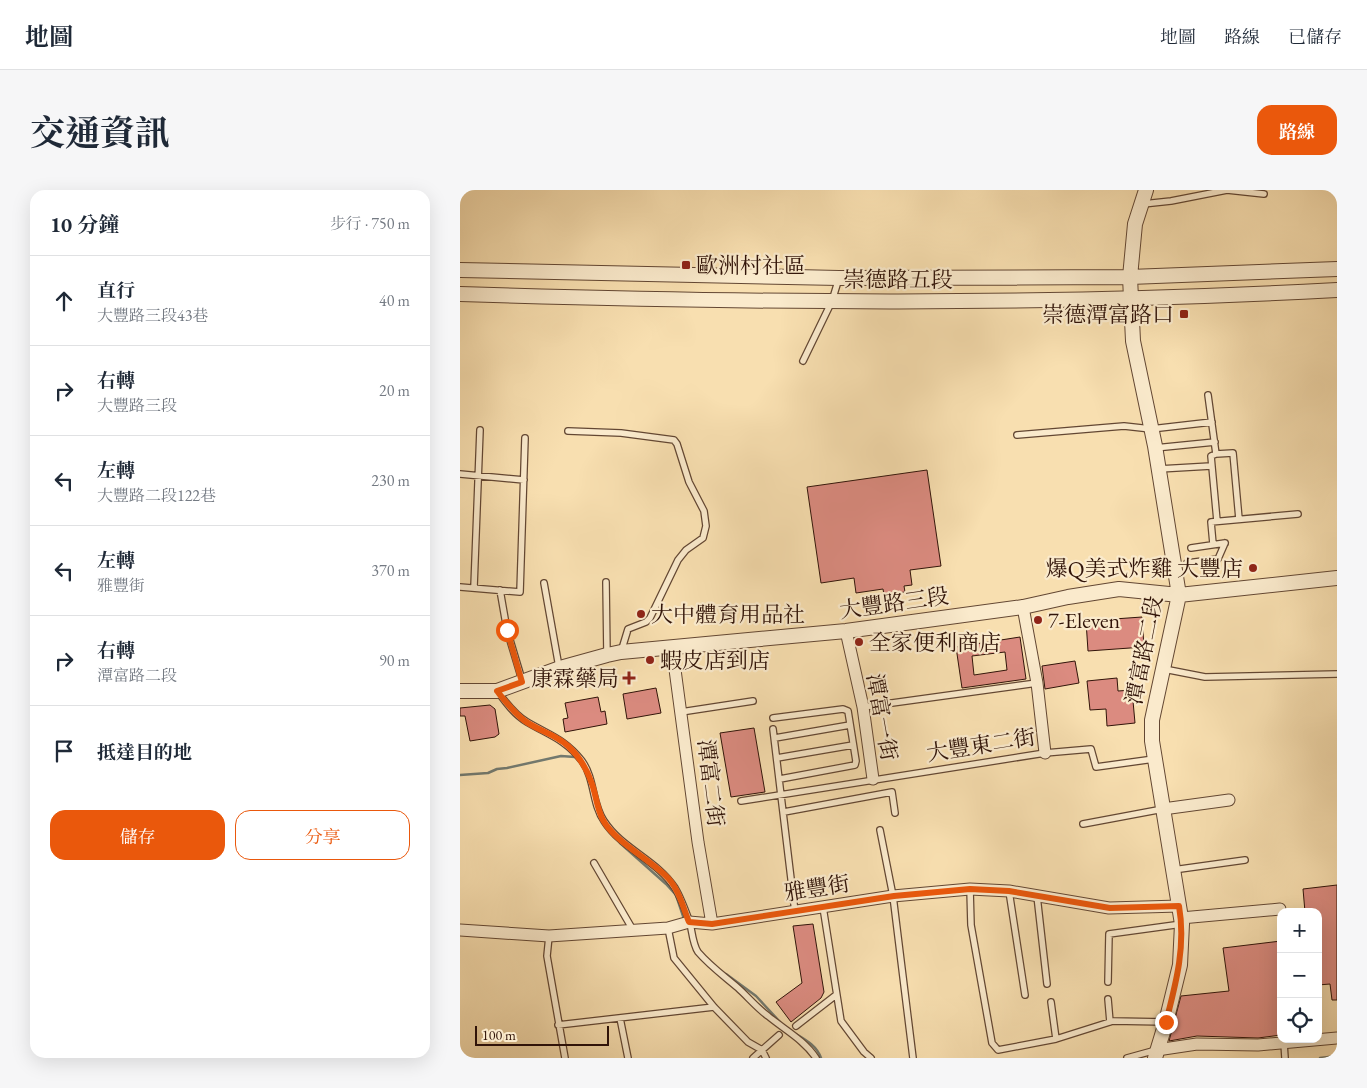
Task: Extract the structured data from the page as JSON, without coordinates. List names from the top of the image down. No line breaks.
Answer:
{"streets":{"street":["崇德路五段","大豐路三段","潭富路二段","潭富一街","潭富二街","雅豐街"],"lane":["大豐東二街"]},"crossings":[["崇德路五段","潭富路二段"],["大豐路三段","潭富路二段"],["大豐路三段","潭富一街"],["大豐路三段","潭富二街"],["潭富路二段","大豐東二街"],["潭富路二段","雅豐街"],["潭富一街","大豐東二街"],["潭富二街","雅豐街"]],"places":{"transit":["歐洲村社區","崇德潭富路口"],"other":["爆Q美式炸雞 大豐店","大中體育用品社","7-Eleven","全家便利商店","蝦皮店到店"],"health":["康霖藥局"]},"scale_bar":"100 m","page":{"header":"地圖","nav":["地圖","路線","已儲存"],"title":"交通資訊","buttons":["路線",["儲存","分享"]],"heading":["10 分鐘","步行 · 750 m"],"list":[["直行","大豐路三段43巷","40 m"],["右轉","大豐路三段","20 m"],["左轉","大豐路二段122巷","230 m"],["左轉","雅豐街","370 m"],["右轉","潭富路二段","90 m"],"抵達目的地"],"map_buttons":["+","−"],"scale":"100 m"}}
